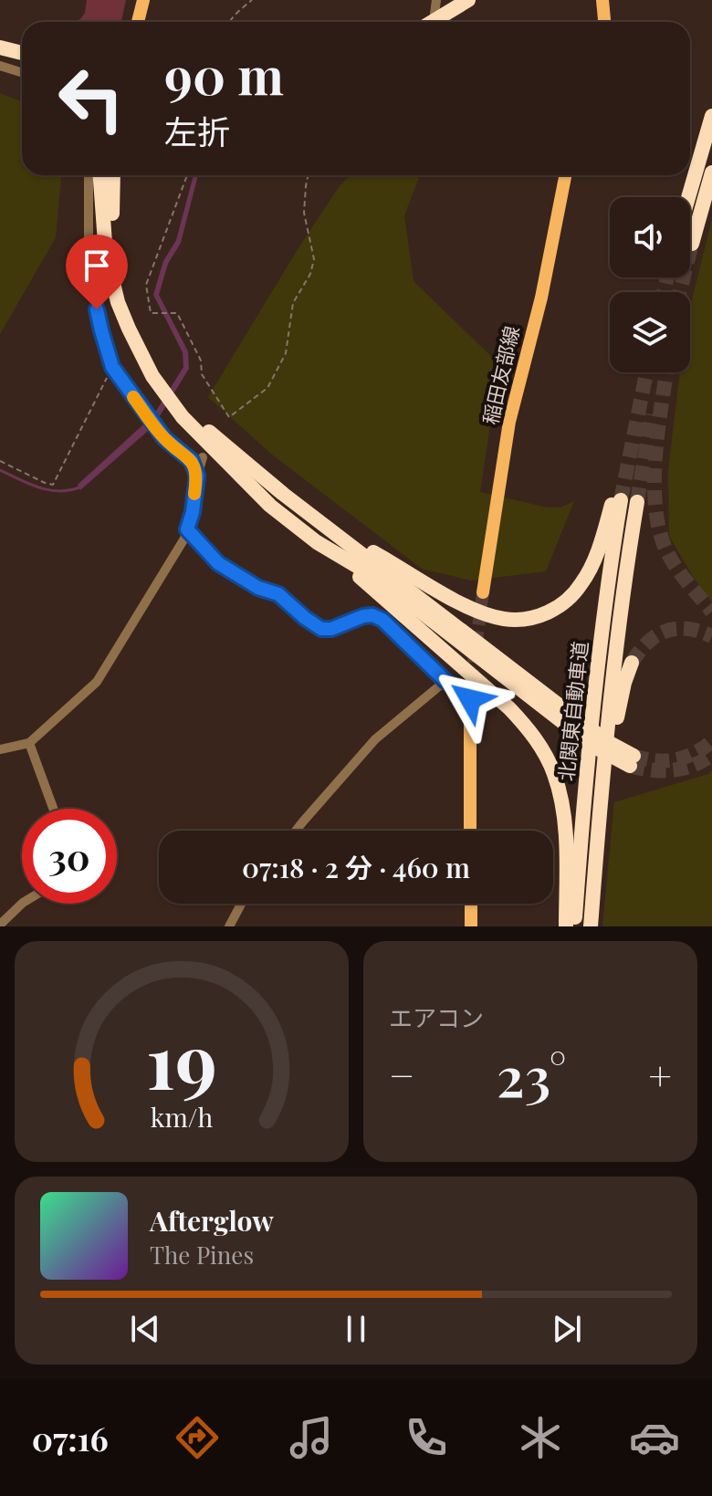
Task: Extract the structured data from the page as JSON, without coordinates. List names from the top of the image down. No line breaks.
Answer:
{"streets":{"highway":["北関東自動車道"],"main road":["稲田友部線"]},"page":{"turn":["90 m","左折"],"limit":"30","trip":"07:18 · 2 分 · 460 m","tile":"エアコン","heat":["−","23°","+"],"song":["Afterglow","The Pines"],"tabs":"07:16","gauge":["19","km/h"]}}
